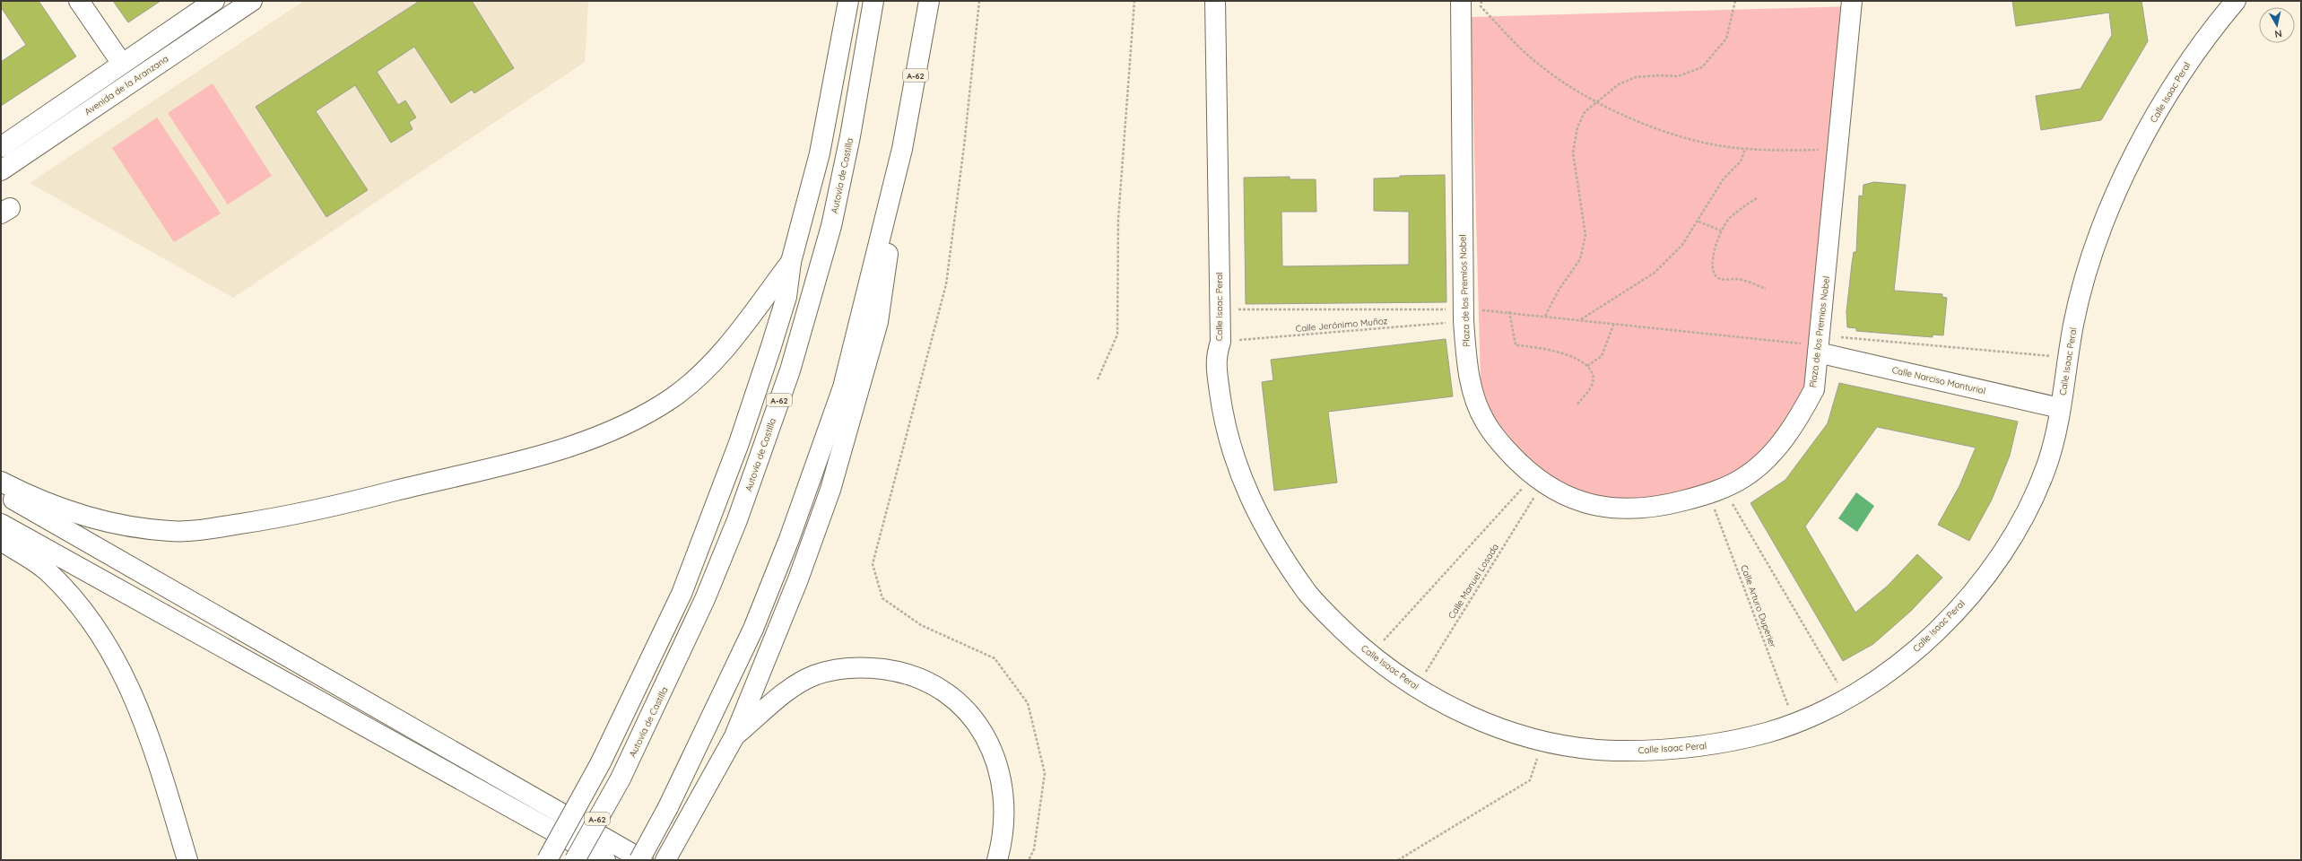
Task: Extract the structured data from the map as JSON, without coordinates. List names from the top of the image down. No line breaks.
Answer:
{"streets":{"main road":["A-62","Avenida de la Aranzana","Calle Isaac Peral","Autovía de Castilla","Plaza de los Premios Nobel","Calle Narciso Monturiol"],"path":["Calle Jerónimo Muñoz","Calle Manuel Losada","Calle Arturo Duperier"]},"crossings":[["Calle Isaac Peral","Calle Jerónimo Muñoz"],["Calle Isaac Peral","Calle Narciso Monturiol"],["Calle Isaac Peral","Calle Manuel Losada"],["Calle Isaac Peral","Calle Arturo Duperier"],["Plaza de los Premios Nobel","Calle Jerónimo Muñoz"],["Plaza de los Premios Nobel","Calle Narciso Monturiol"],["Plaza de los Premios Nobel","Calle Manuel Losada"],["Plaza de los Premios Nobel","Calle Arturo Duperier"]],"north":"bottom"}
